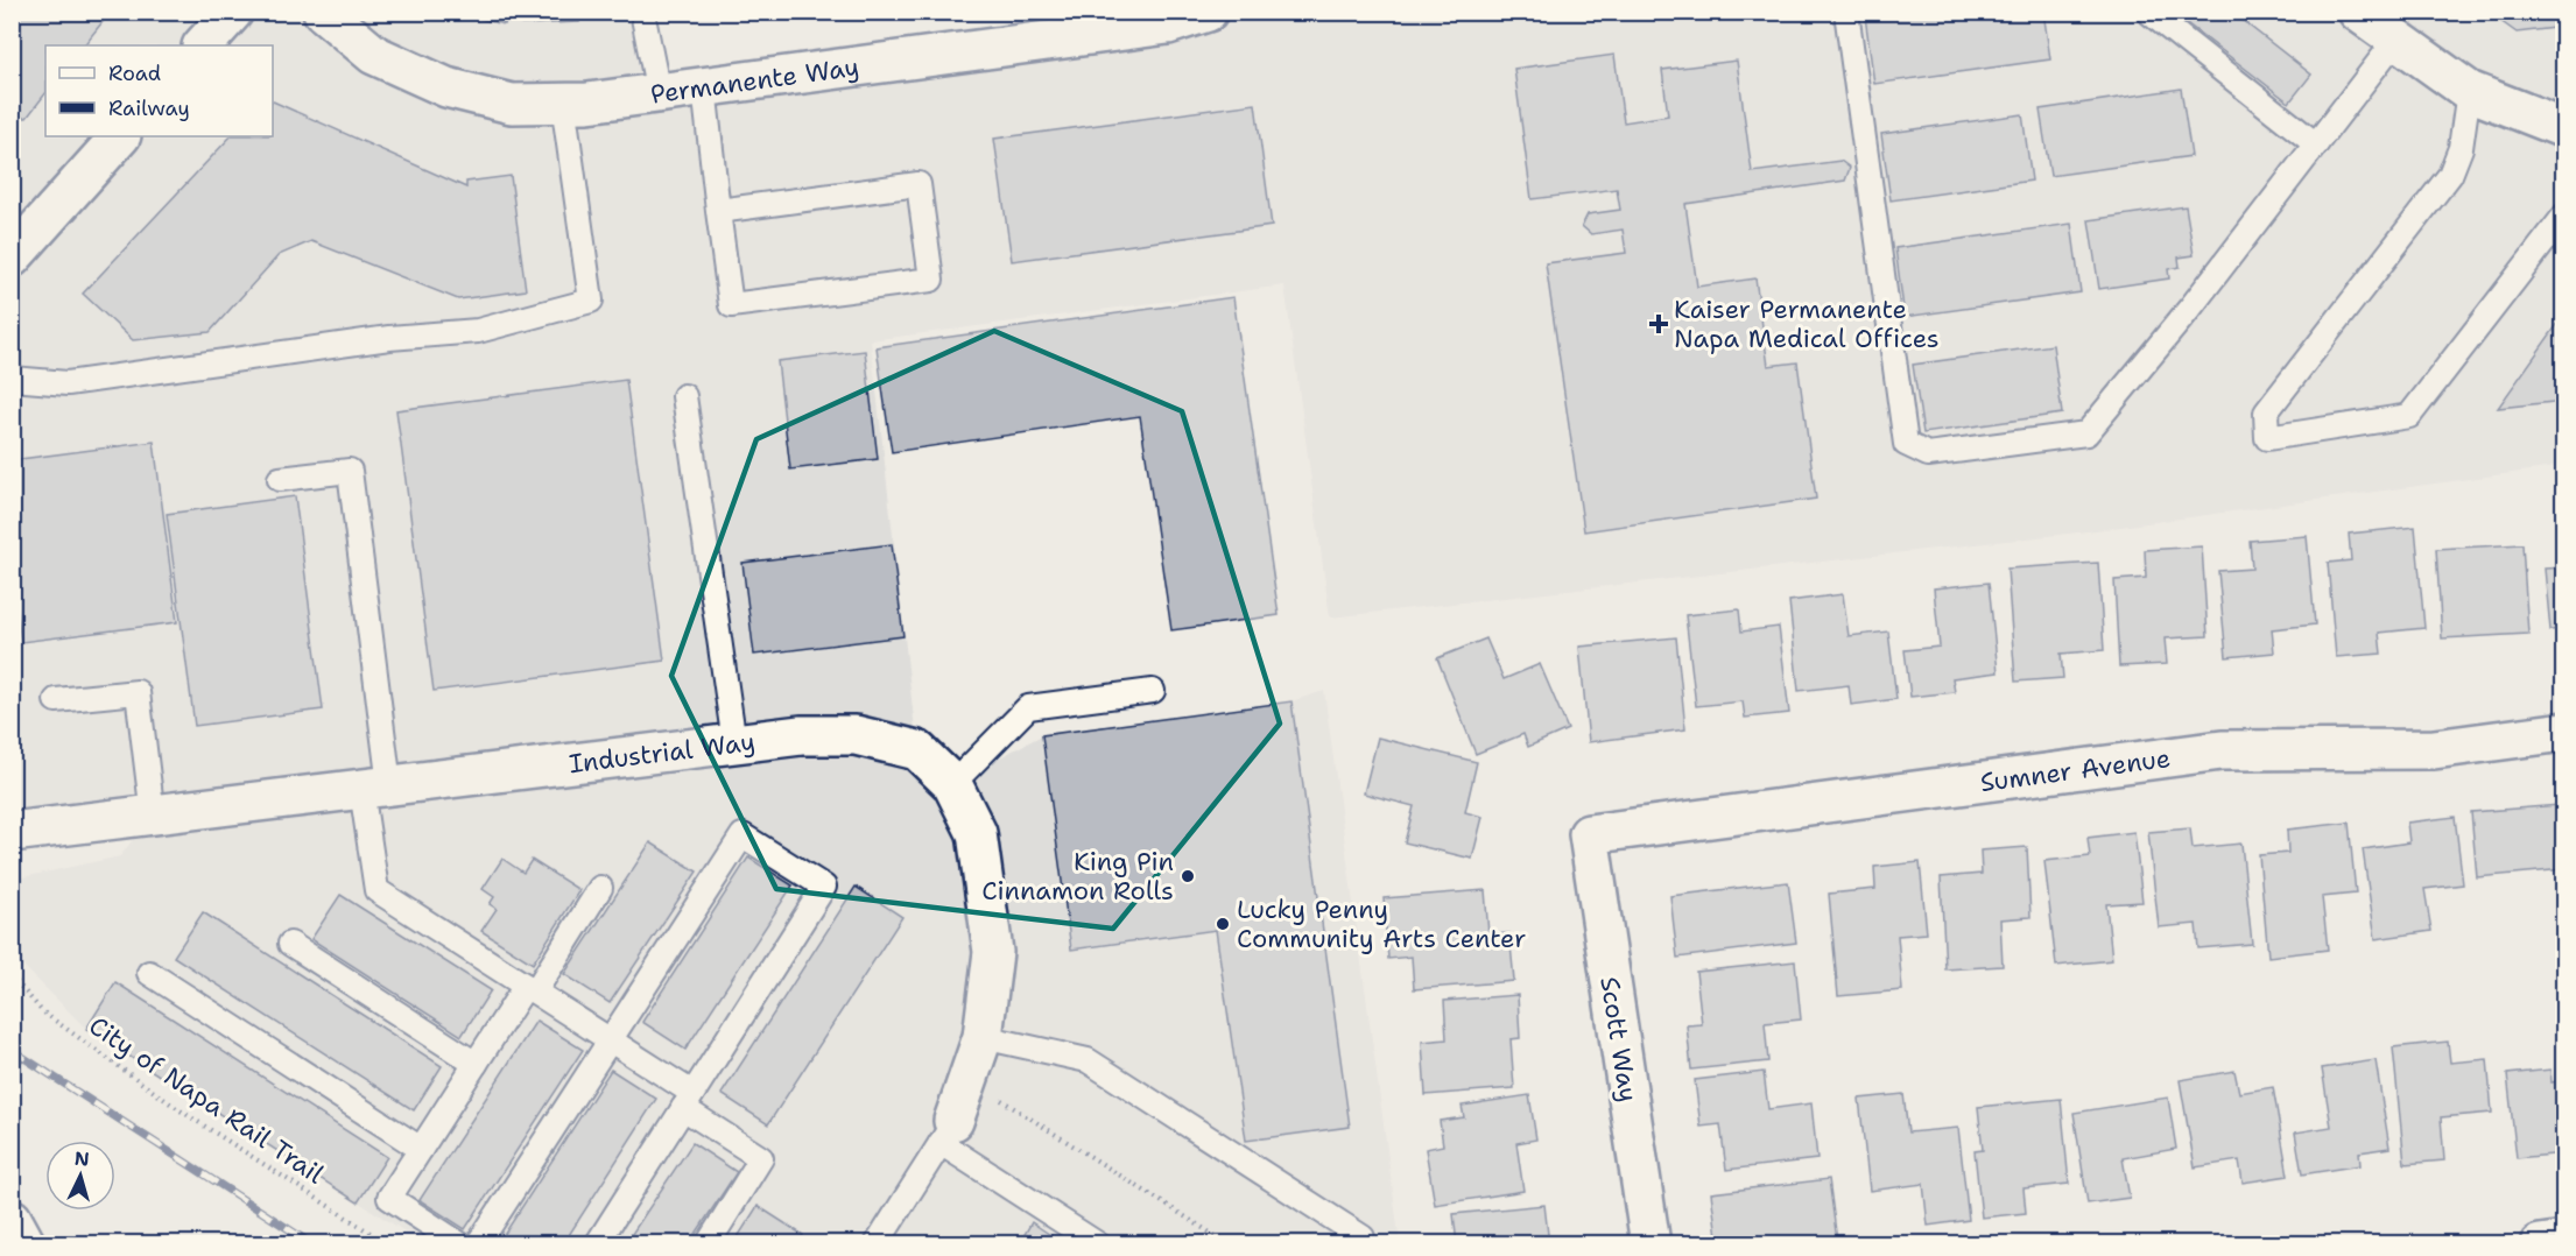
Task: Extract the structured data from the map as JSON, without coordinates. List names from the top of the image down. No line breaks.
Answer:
{"streets":{"street":["Permanente Way","Industrial Way","Sumner Avenue","Scott Way"],"path":["City of Napa Rail Trail"]},"crossings":[["Sumner Avenue","Scott Way"]],"places":{"health":["Kaiser Permanente Napa Medical Offices"],"other":["King Pin Cinnamon Rolls","Lucky Penny Community Arts Center"]},"legend":["Road","Railway"],"north":"top"}
